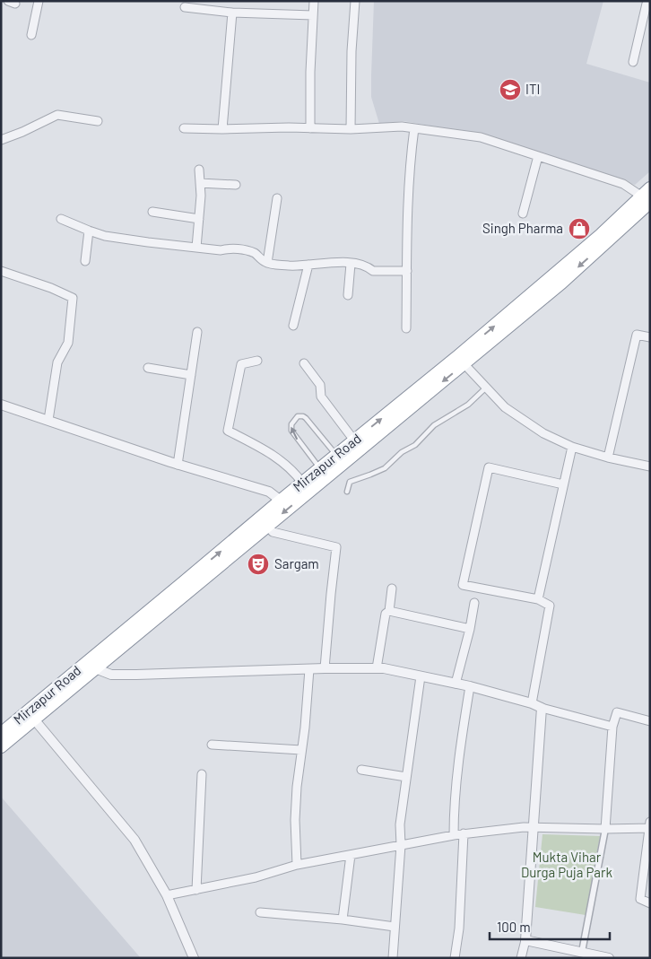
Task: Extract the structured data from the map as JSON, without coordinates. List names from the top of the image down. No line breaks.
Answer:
{"streets":{"highway":["Mirzapur Road"]},"parks":["Mukta Vihar Durga Puja Park"],"places":{"school or university":["ITI"],"shop":["Singh Pharma"],"theatre":["Sargam"]},"scale_bar":"100 m"}
